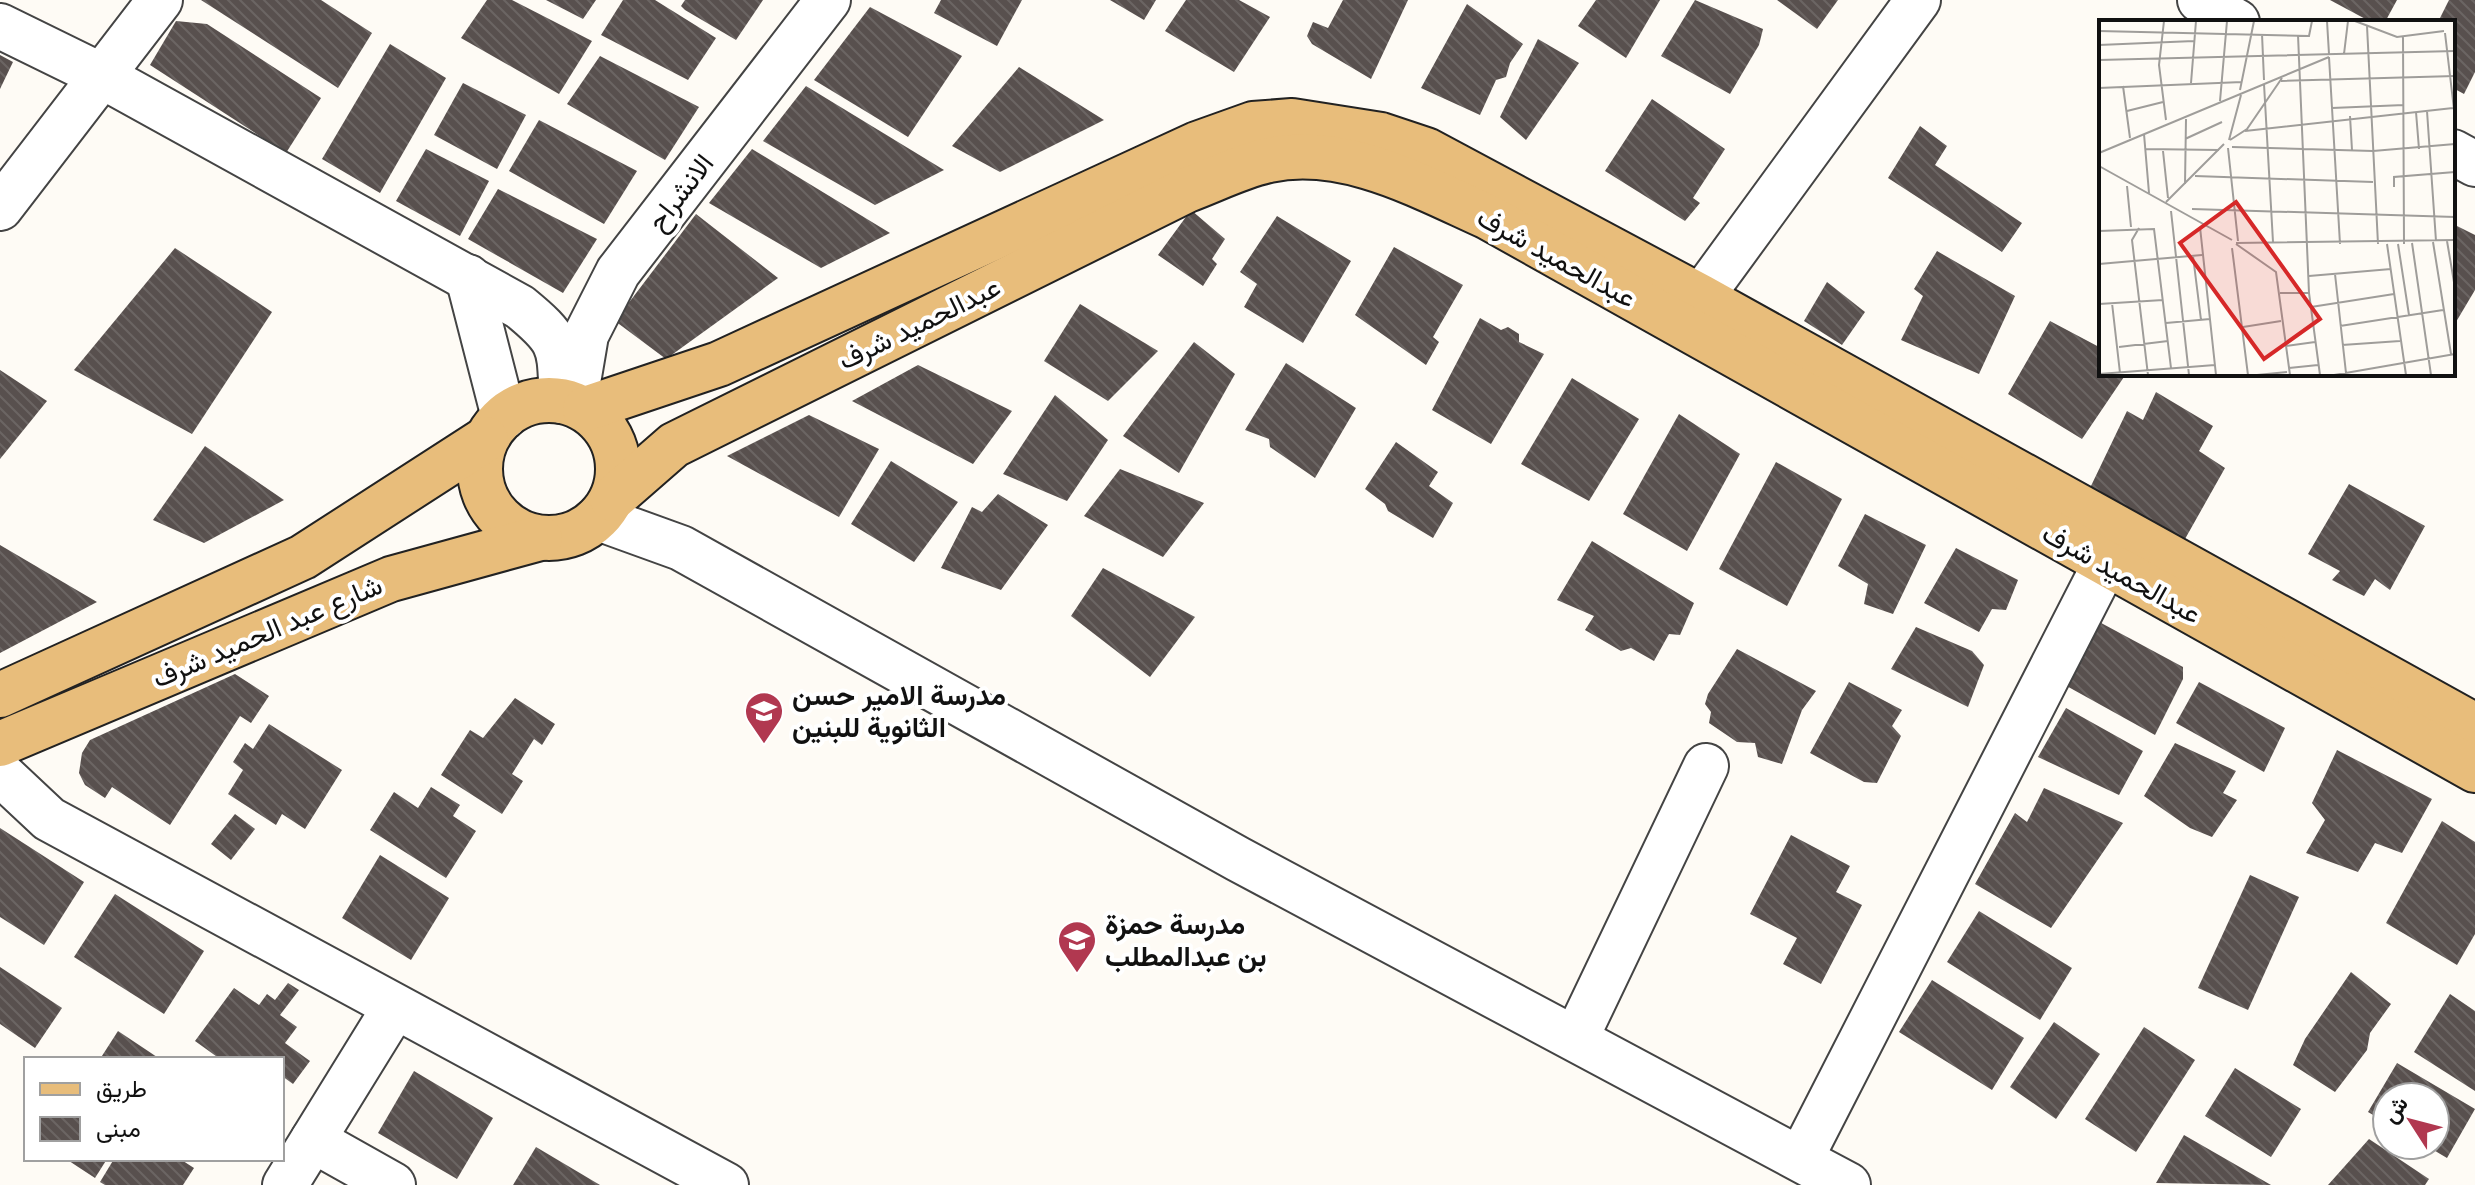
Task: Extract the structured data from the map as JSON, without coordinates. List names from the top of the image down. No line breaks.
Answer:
{"streets":{"main road":["عبدالحميد شرف","شارع عبد الحميد شرف"],"street":["الانشراح"]},"crossings":[["الانشراح","عبدالحميد شرف"],["الانشراح","شارع عبد الحميد شرف"],["عبدالحميد شرف","شارع عبد الحميد شرف"]],"places":{"school or university":["مدرسة الامير حسن الثانوية للبنين","مدرسة حمزة بن عبدالمطلب"]},"legend":["طريق","مبنى"],"north":"top left"}
